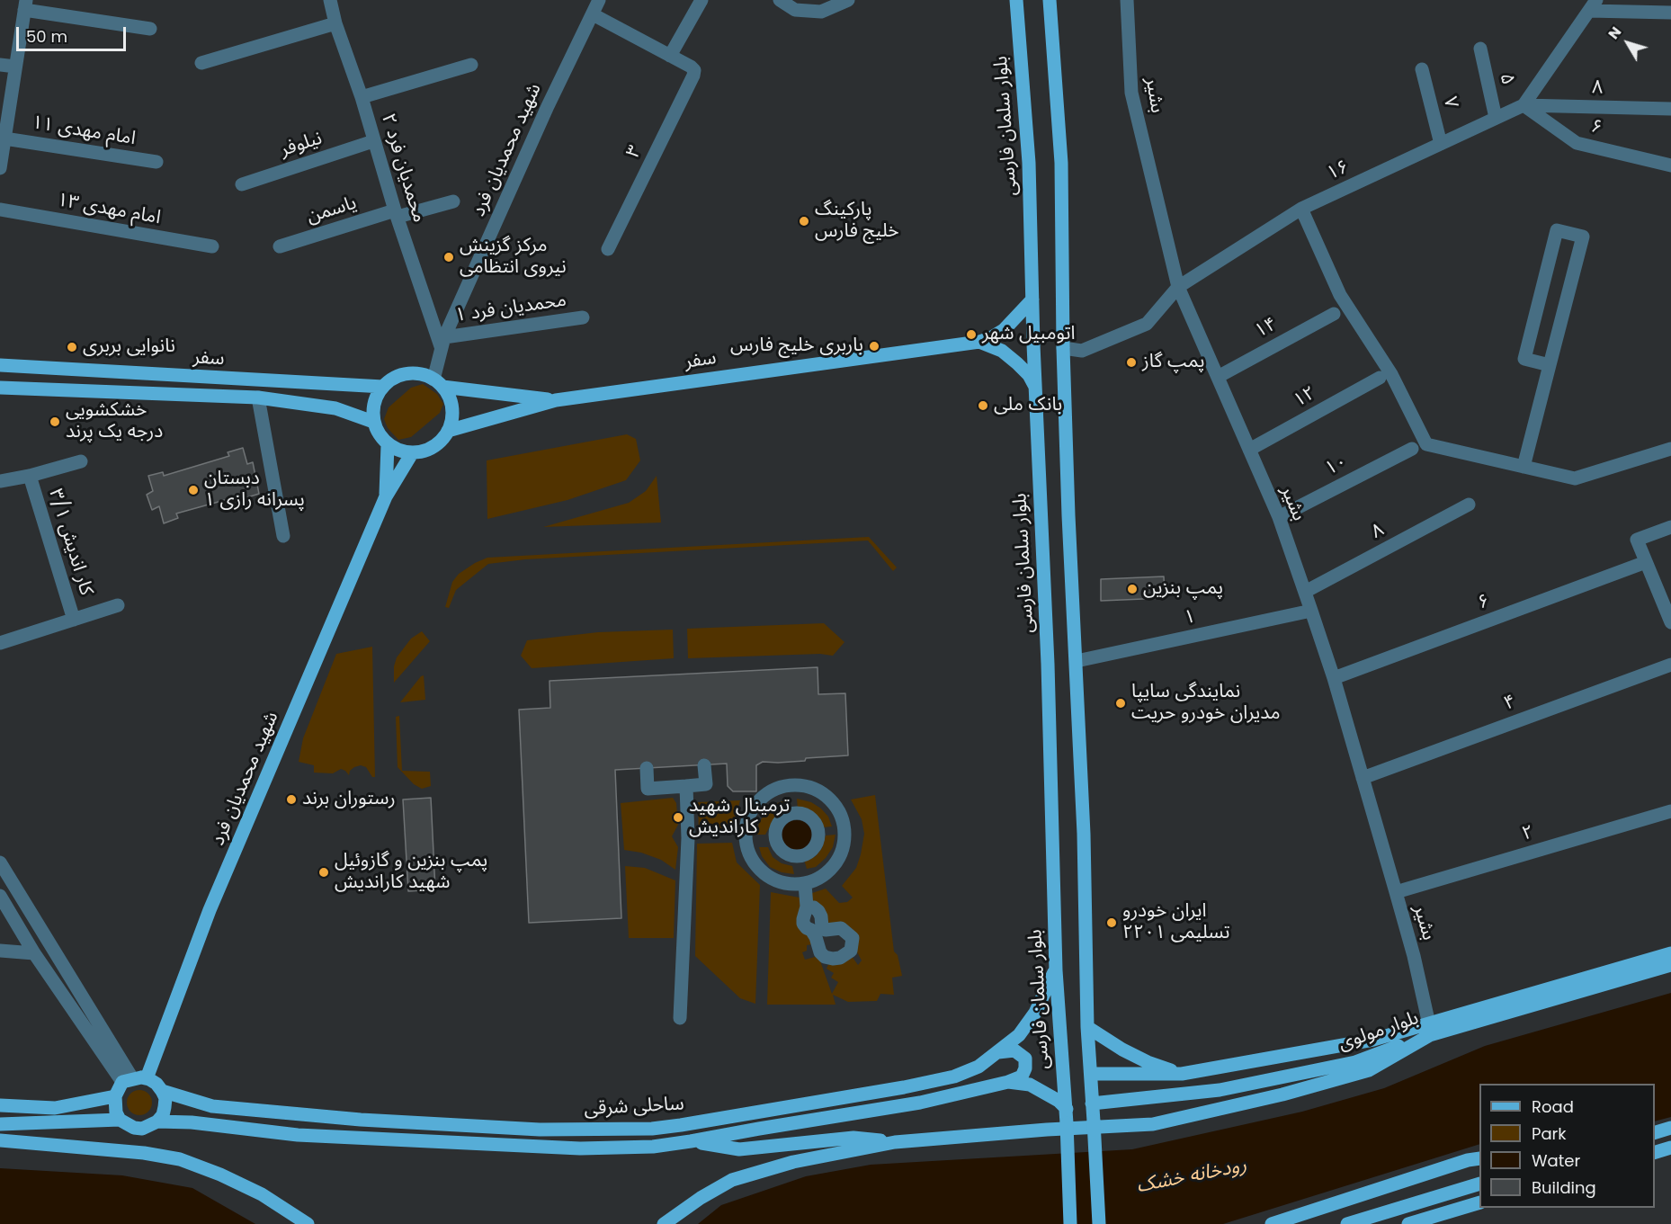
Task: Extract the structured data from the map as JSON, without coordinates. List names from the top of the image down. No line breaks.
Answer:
{"streets":{"main road":["بلوار سلمان فارسی","شهید محمدیان فرد","سفر","بلوار مولوی","ساحلی شرقی"],"street":["۵","۸","بشیر","۷","۶","۱۱ امام مهدی","نیلوفر","۳","۲ محمدیان فرد","۱۶","۱۳ امام مهدی","یاسمن","۱ محمدیان فرد","۱۴","۱۲","۱۰","۳/۱ کار اندیش","۱","۴","۲"]},"crossings":[["۵","۱۶"],["۸","بشیر"],["۸","۶"],["۸","۱۶"],["بشیر","۶"],["بشیر","۱۶"],["بشیر","۱۴"],["بشیر","۱۲"],["بشیر","۱۰"],["بشیر","۱"],["بشیر","۴"],["بشیر","۲"],["بشیر","بلوار مولوی"],["۷","۱۶"],["بلوار سلمان فارسی","سفر"],["بلوار سلمان فارسی","ساحلی شرقی"],["۶","۱۶"],["نیلوفر","۲ محمدیان فرد"],["شهید محمدیان فرد","۲ محمدیان فرد"],["شهید محمدیان فرد","۱ محمدیان فرد"],["شهید محمدیان فرد","سفر"],["شهید محمدیان فرد","ساحلی شرقی"],["۲ محمدیان فرد","یاسمن"],["۲ محمدیان فرد","۱ محمدیان فرد"]],"water":["رودخانه خشک"],"places":["پارکینگ خلیج فارس","مرکز گزینش نیروی انتظامی","اتومبیل شهر","باربری خلیج فارس","نانوایی بربری","پمپ گاز","بانک ملی","خشکشویی درجه یک پرند","دبستان پسرانه رازی ۱","پمپ بنزین","نمایندگی سایپا مدیران خودرو حریت","رستوران برند","ترمینال شهید کاراندیش","پمپ بنزین و گازوئیل شهید کاراندیش","ایران خودرو تسلیمی ۲۲۰۱"],"legend":["Road","Park","Water","Building"],"scale_bar":"50 m","north":"top left"}
